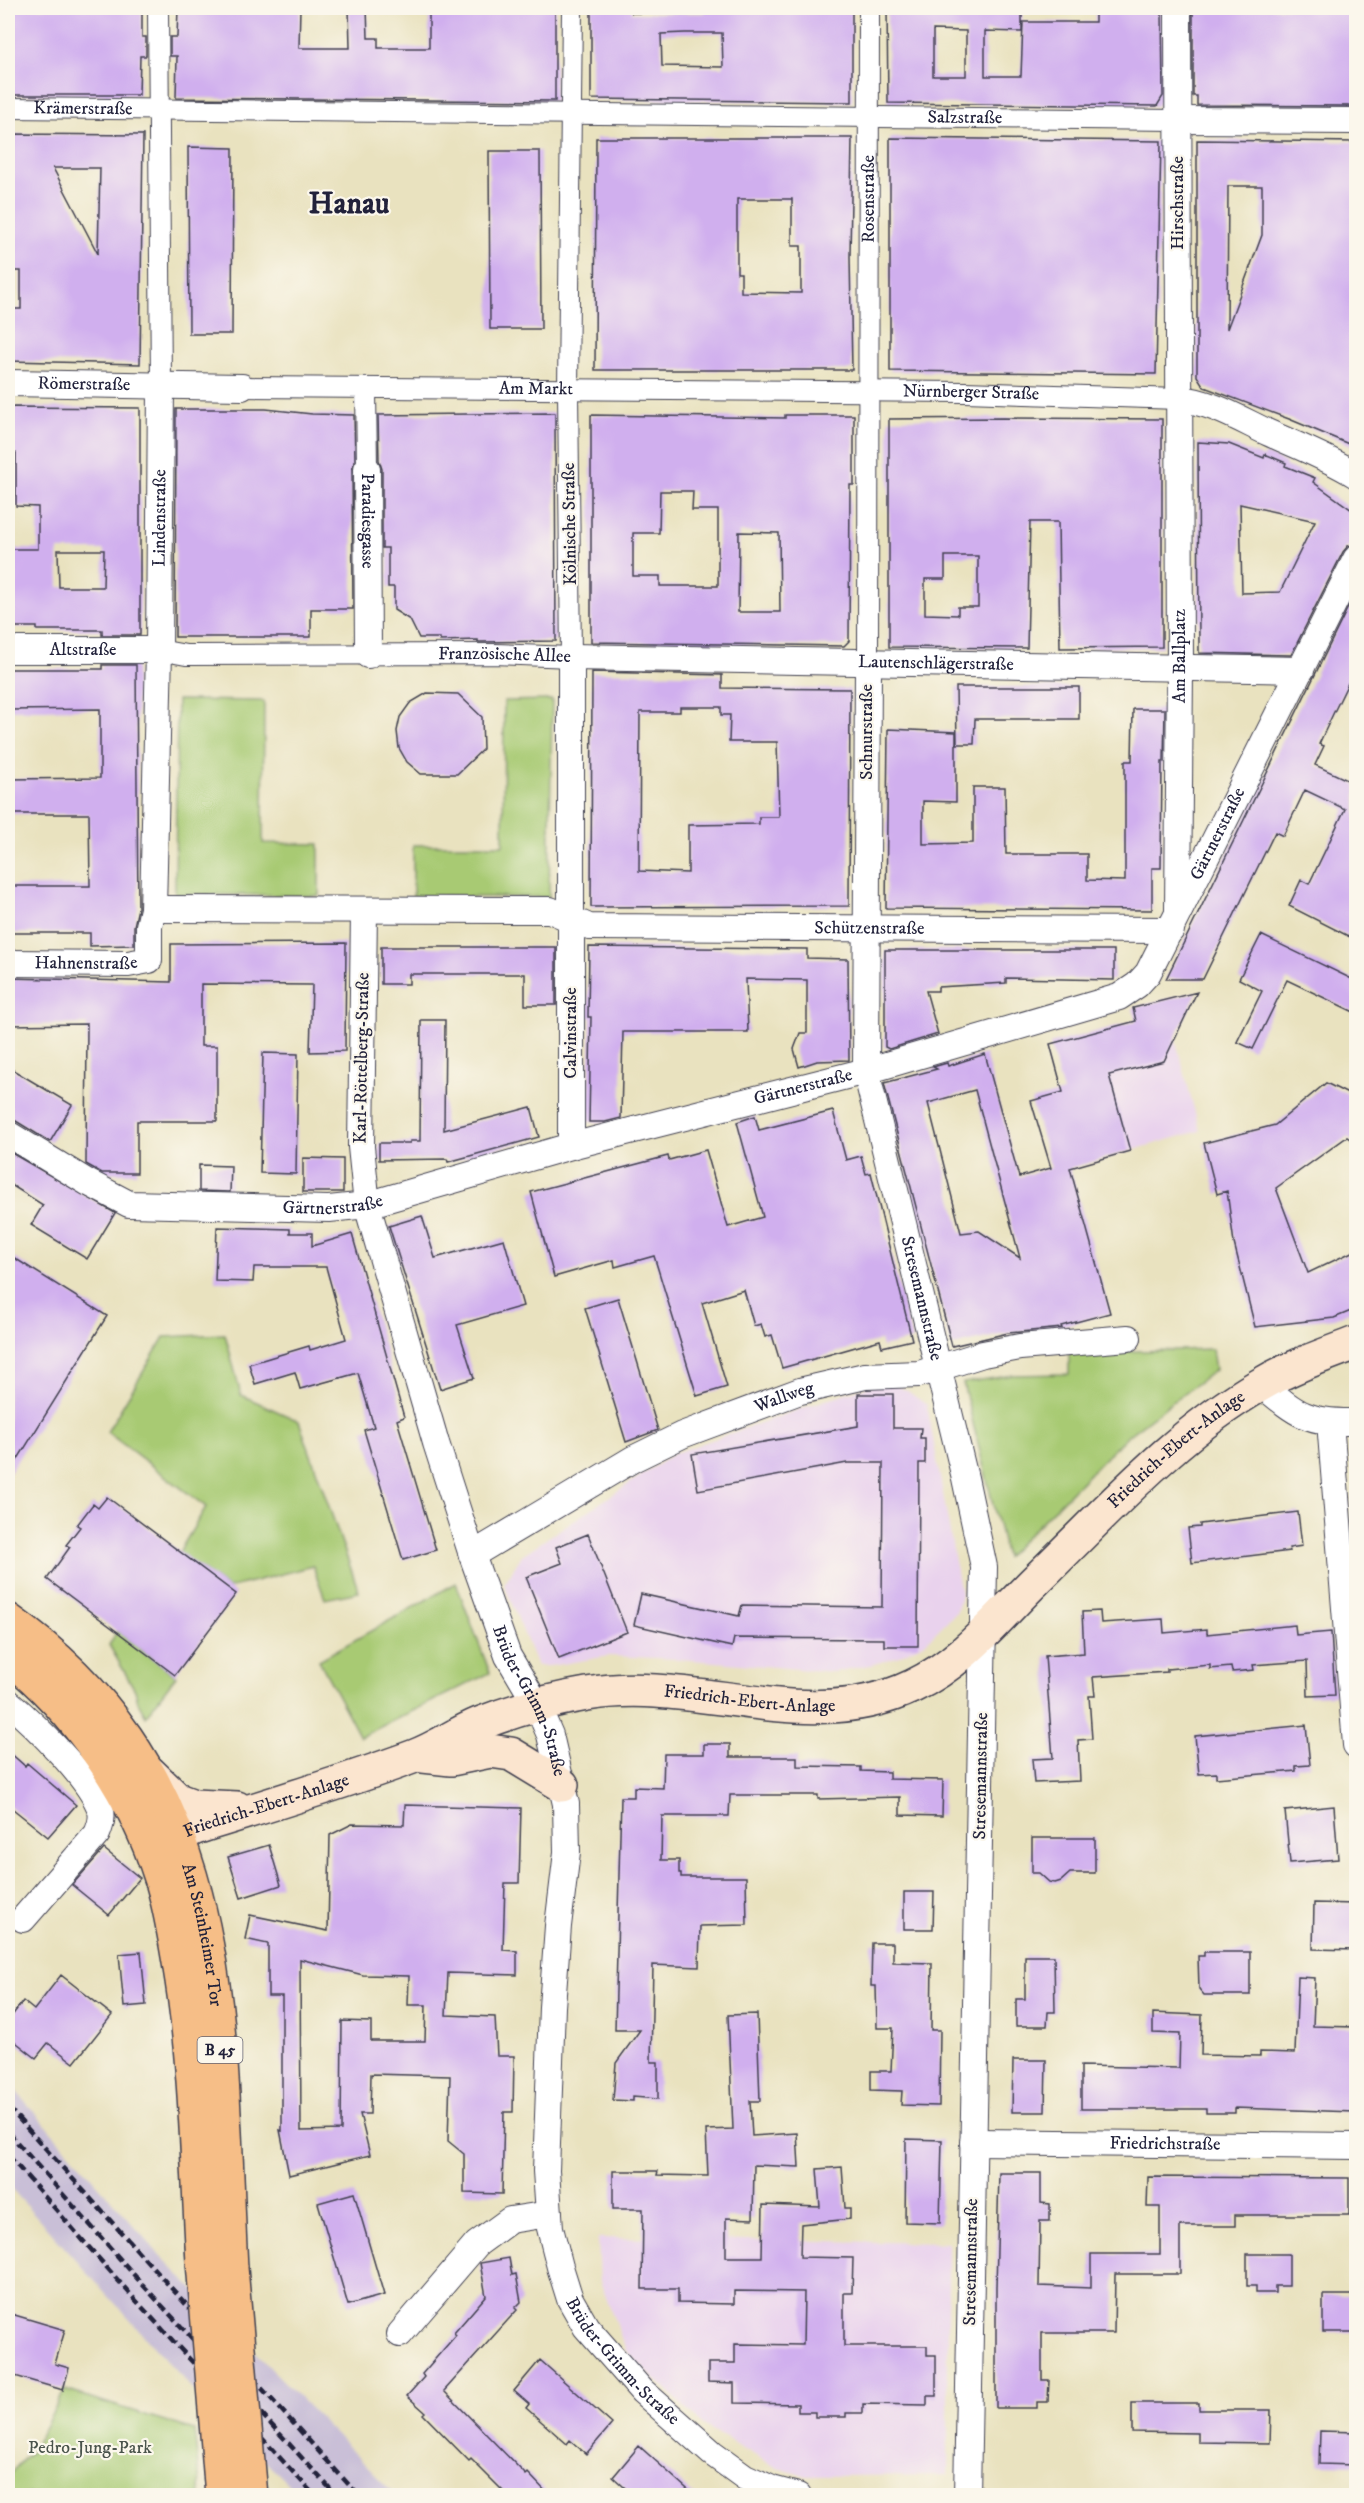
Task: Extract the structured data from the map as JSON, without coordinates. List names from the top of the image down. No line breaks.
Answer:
{"streets":{"main road":["Friedrich-Ebert-Anlage","Am Steinheimer Tor","B 45"],"street":["Krämerstraße","Salzstraße","Rosenstraße","Hirschstraße","Römerstraße","Am Markt","Nürnberger Straße","Lindenstraße","Paradiesgasse","Kölnische Straße","Altstraße","Am Ballplatz","Französische Allee","Lautenschlägerstraße","Schnurstraße","Gärtnerstraße","Schützenstraße","Hahnenstraße","Calvinstraße","Karl-Röttelberg-Straße","Stresemannstraße","Wallweg","Brüder-Grimm-Straße","Friedrichstraße"]},"crossings":[["Salzstraße","Rosenstraße"],["Salzstraße","Hirschstraße"],["Salzstraße","Am Markt"],["Rosenstraße","Nürnberger Straße"],["Rosenstraße","Schnurstraße"],["Hirschstraße","Nürnberger Straße"],["Hirschstraße","Am Ballplatz"],["Römerstraße","Am Markt"],["Römerstraße","Lindenstraße"],["Am Markt","Nürnberger Straße"],["Am Markt","Lindenstraße"],["Am Markt","Paradiesgasse"],["Am Markt","Kölnische Straße"],["Nürnberger Straße","Kölnische Straße"],["Nürnberger Straße","Am Ballplatz"],["Nürnberger Straße","Schnurstraße"],["Lindenstraße","Altstraße"],["Lindenstraße","Französische Allee"],["Paradiesgasse","Französische Allee"],["Kölnische Straße","Französische Allee"],["Kölnische Straße","Lautenschlägerstraße"],["Altstraße","Französische Allee"],["Am Ballplatz","Lautenschlägerstraße"],["Am Ballplatz","Gärtnerstraße"],["Am Ballplatz","Schützenstraße"],["Französische Allee","Lautenschlägerstraße"],["Französische Allee","Schützenstraße"],["Französische Allee","Calvinstraße"],["Lautenschlägerstraße","Schnurstraße"],["Lautenschlägerstraße","Gärtnerstraße"],["Schnurstraße","Gärtnerstraße"],["Schnurstraße","Schützenstraße"],["Schnurstraße","Stresemannstraße"],["Gärtnerstraße","Schützenstraße"],["Gärtnerstraße","Calvinstraße"],["Gärtnerstraße","Karl-Röttelberg-Straße"],["Gärtnerstraße","Stresemannstraße"],["Gärtnerstraße","Brüder-Grimm-Straße"],["Schützenstraße","Calvinstraße"],["Karl-Röttelberg-Straße","Brüder-Grimm-Straße"],["Stresemannstraße","Wallweg"],["Stresemannstraße","Friedrich-Ebert-Anlage"],["Stresemannstraße","Friedrichstraße"],["Wallweg","Brüder-Grimm-Straße"],["Friedrich-Ebert-Anlage","Brüder-Grimm-Straße"],["Friedrich-Ebert-Anlage","Am Steinheimer Tor"]],"districts":["Hanau"],"parks":["Pedro-Jung-Park"]}
